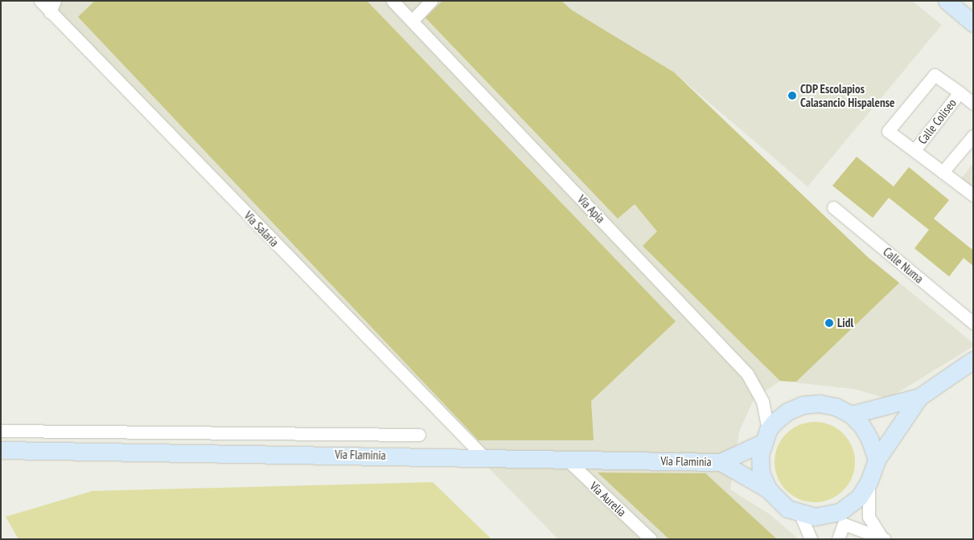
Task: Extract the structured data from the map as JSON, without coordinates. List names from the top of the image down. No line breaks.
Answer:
{"streets":{"street":["Calle Coliseo","Vía Apia","Vía Salaria","Calle Numa","Vía Flaminia","Vía Aurelia"]},"crossings":[["Vía Apia","Vía Flaminia"],["Vía Salaria","Vía Flaminia"],["Vía Flaminia","Vía Aurelia"]],"places":["CDP Escolapios Calasancio Hispalense","Lidl"]}
